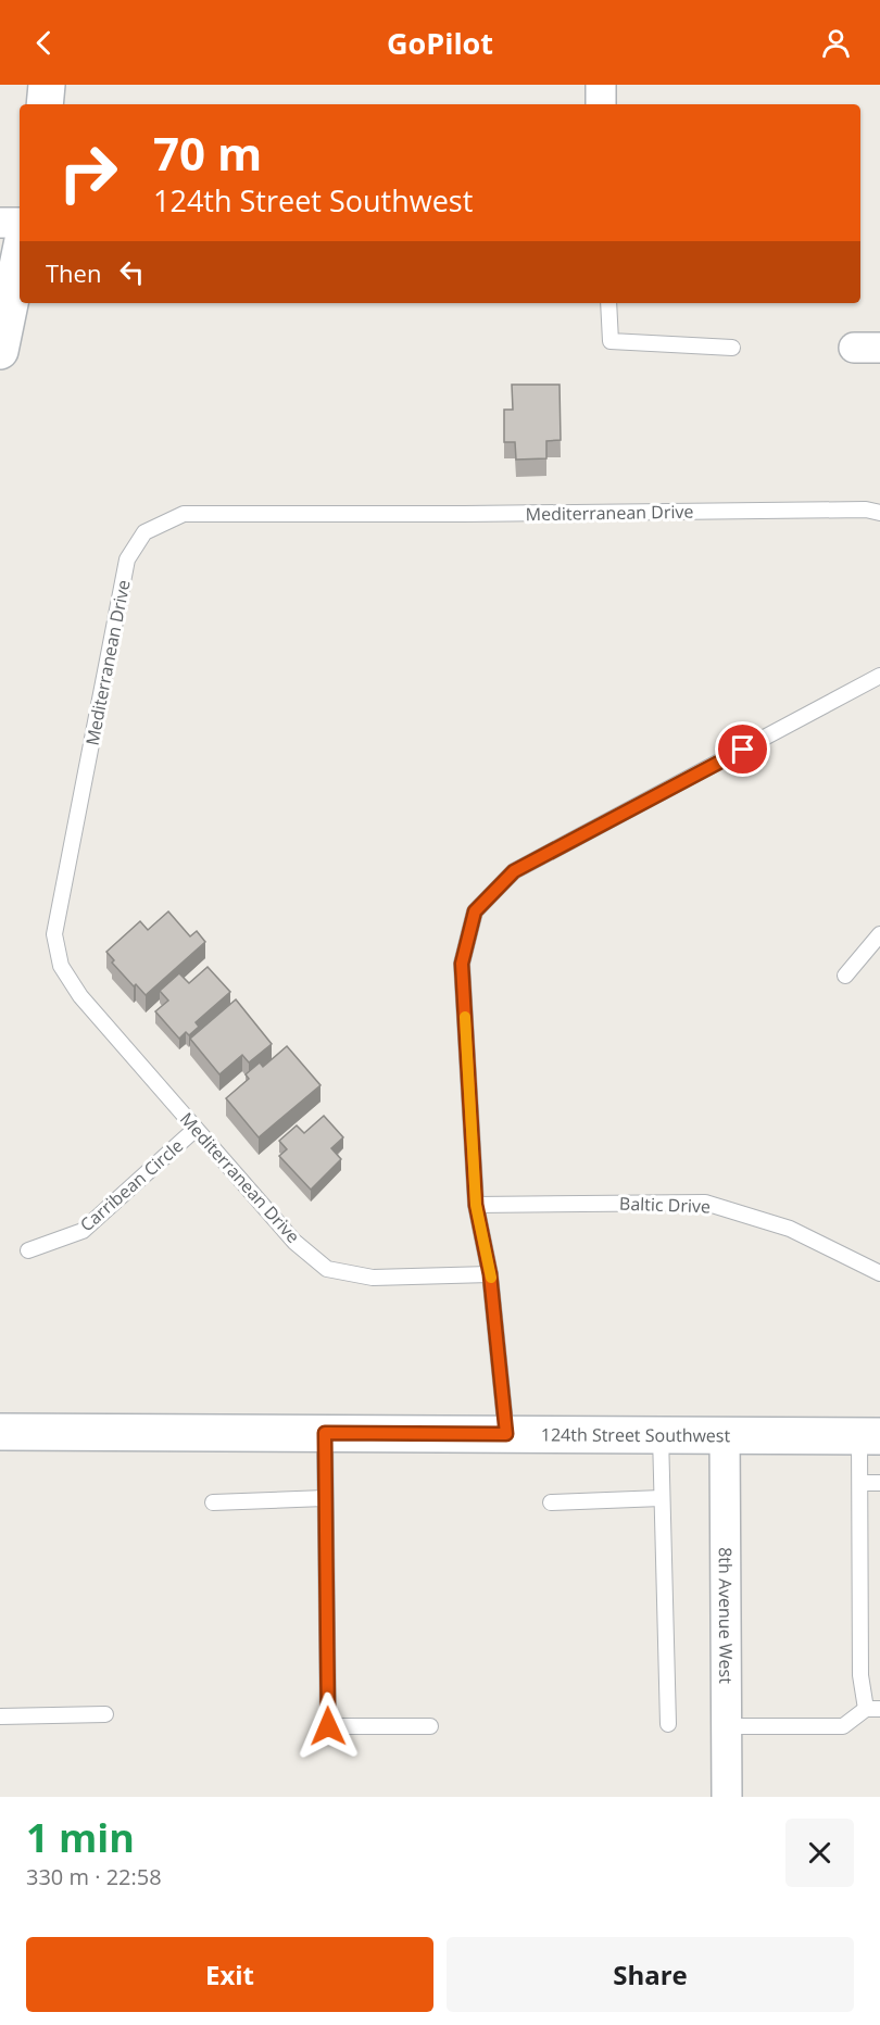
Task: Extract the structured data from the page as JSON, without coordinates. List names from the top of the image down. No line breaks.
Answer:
{"streets":{"street":["124th Street Southwest","8th Avenue West"],"lane":["Mediterranean Drive","Carribean Circle","Baltic Drive"]},"crossings":[["Mediterranean Drive","Carribean Circle"],["124th Street Southwest","8th Avenue West"]],"page":{"header":"GoPilot","turn":["70 m","124th Street Southwest"],"then":"Then","heading":["1 min","330 m · 22:58"],"buttons":["Exit","Share"]}}
